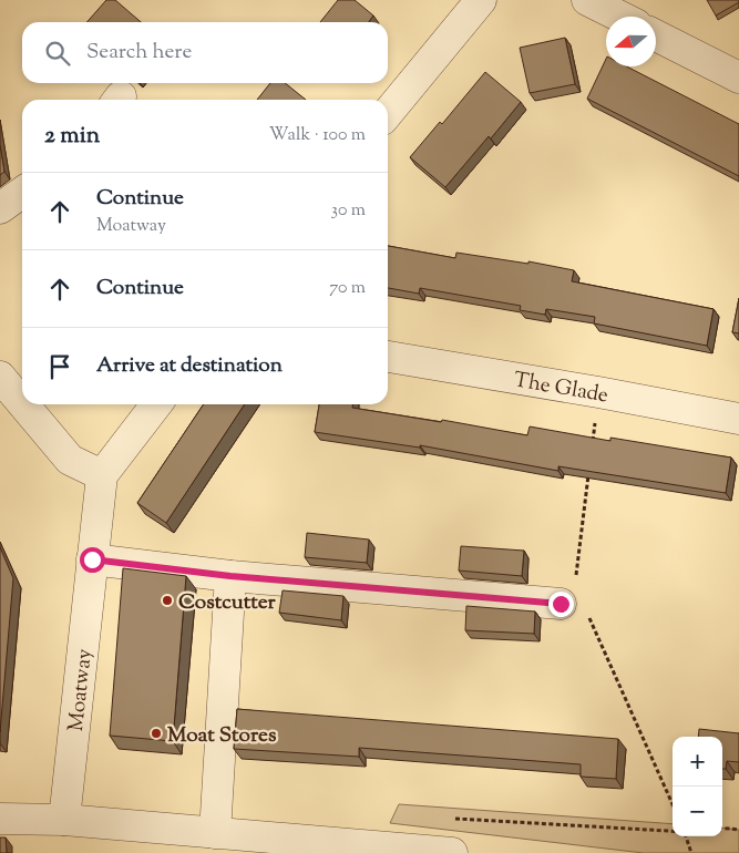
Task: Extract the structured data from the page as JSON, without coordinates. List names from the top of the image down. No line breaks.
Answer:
{"streets":{"street":["The Glade","Moatway"]},"places":["Costcutter","Moat Stores"],"north":"left","page":{"search":"Search here","heading":["2 min","Walk · 100 m"],"list":[["Continue","Moatway","30 m"],["Continue","70 m"],"Arrive at destination"],"map_buttons":["+","−"]}}
